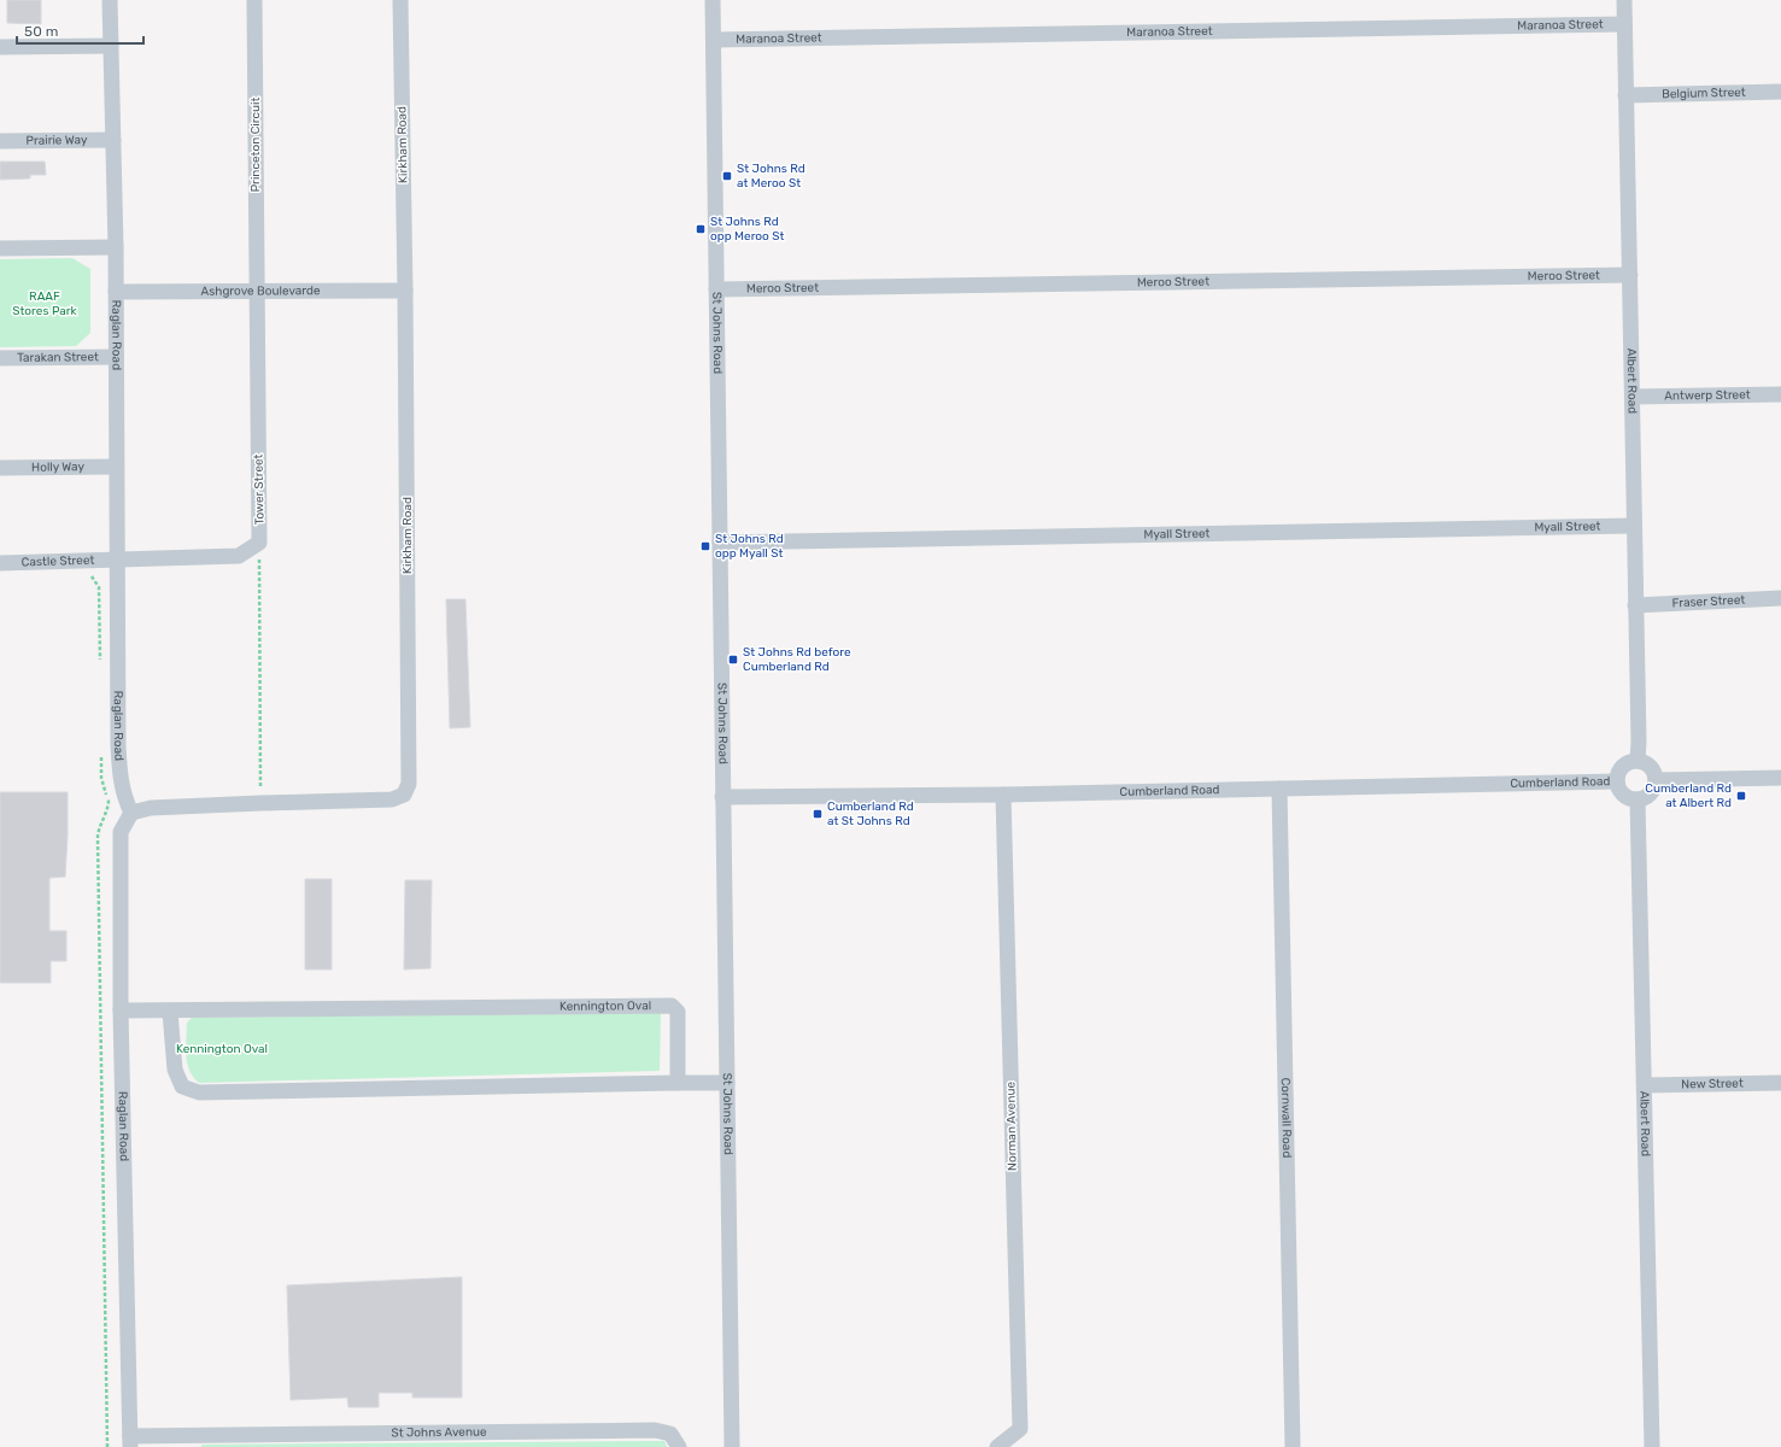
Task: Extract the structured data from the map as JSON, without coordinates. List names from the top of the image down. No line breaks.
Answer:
{"streets":{"street":["Maranoa Street","Belgium Street","Prairie Way","Princeton Circuit","Kirkham Road","Meroo Street","Ashgrove Boulevarde","St Johns Road","Raglan Road","Tarakan Street","Albert Road","Antwerp Street","Holly Way","Tower Street","Myall Street","Castle Street","Fraser Street","Cumberland Road","Kennington Oval","New Street","Cornwall Road","Norman Avenue","St Johns Avenue"]},"crossings":[["Maranoa Street","St Johns Road"],["Maranoa Street","Albert Road"],["Belgium Street","Albert Road"],["Prairie Way","Raglan Road"],["Princeton Circuit","Ashgrove Boulevarde"],["Princeton Circuit","Tower Street"],["Kirkham Road","Ashgrove Boulevarde"],["Kirkham Road","Raglan Road"],["Meroo Street","St Johns Road"],["Meroo Street","Albert Road"],["Ashgrove Boulevarde","Raglan Road"],["Ashgrove Boulevarde","Tower Street"],["St Johns Road","Myall Street"],["St Johns Road","Cumberland Road"],["Raglan Road","Tarakan Street"],["Raglan Road","Holly Way"],["Raglan Road","Tower Street"],["Raglan Road","Castle Street"],["Raglan Road","Kennington Oval"],["Raglan Road","St Johns Avenue"],["Albert Road","Antwerp Street"],["Albert Road","Myall Street"],["Albert Road","Fraser Street"],["Albert Road","Cumberland Road"],["Albert Road","New Street"],["Tower Street","Castle Street"],["Cumberland Road","Cornwall Road"],["Cumberland Road","Norman Avenue"]],"parks":["RAAF Stores Park","Kennington Oval"],"places":{"transit":["St Johns Rd at Meroo St","St Johns Rd opp Meroo St","St Johns Rd opp Myall St","St Johns Rd before Cumberland Rd","Cumberland Rd at Albert Rd","Cumberland Rd at St Johns Rd"]},"scale_bar":"50 m"}
